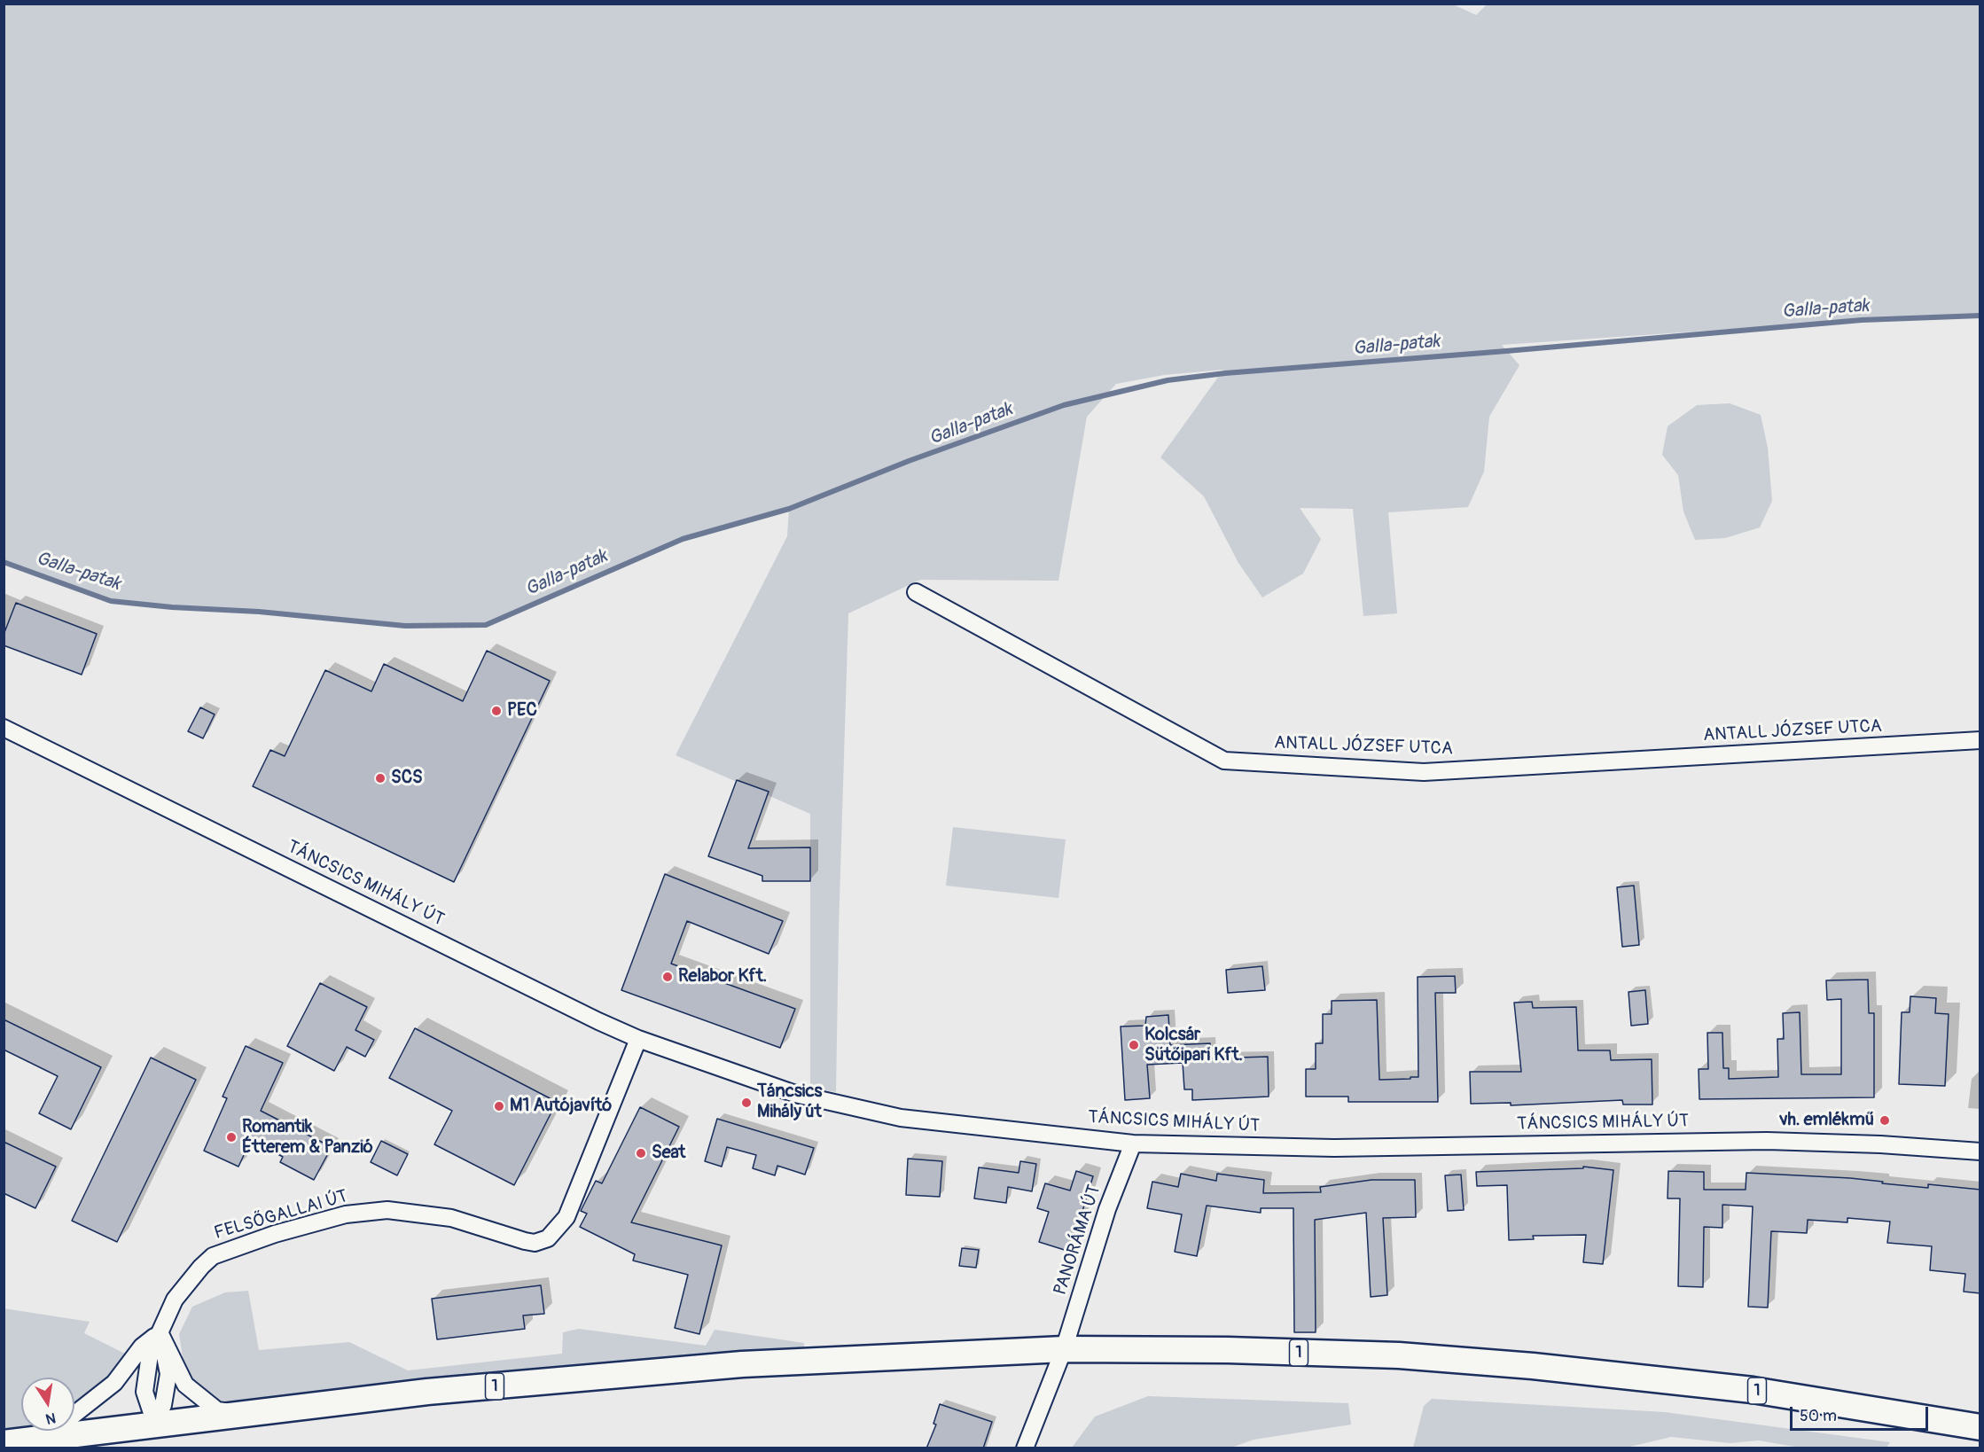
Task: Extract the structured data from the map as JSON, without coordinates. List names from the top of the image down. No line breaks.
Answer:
{"streets":{"main road":["1"],"street":["ANTALL JÓZSEF UTCA","TÁNCSICS MIHÁLY ÚT","FELSŐGALLAI ÚT","PANORÁMA ÚT"]},"crossings":[["TÁNCSICS MIHÁLY ÚT","FELSŐGALLAI ÚT"],["TÁNCSICS MIHÁLY ÚT","PANORÁMA ÚT"],["PANORÁMA ÚT","1"]],"water":["Galla-patak"],"places":["PEC","SCS","Relabor Kft.","Kolcsár Sütőipari Kft.","Táncsics Mihály út","M1 Autójavító","vh. emlékmű","Romantik Étterem & Panzió","Seat"],"scale_bar":"50 m","north":"bottom"}
